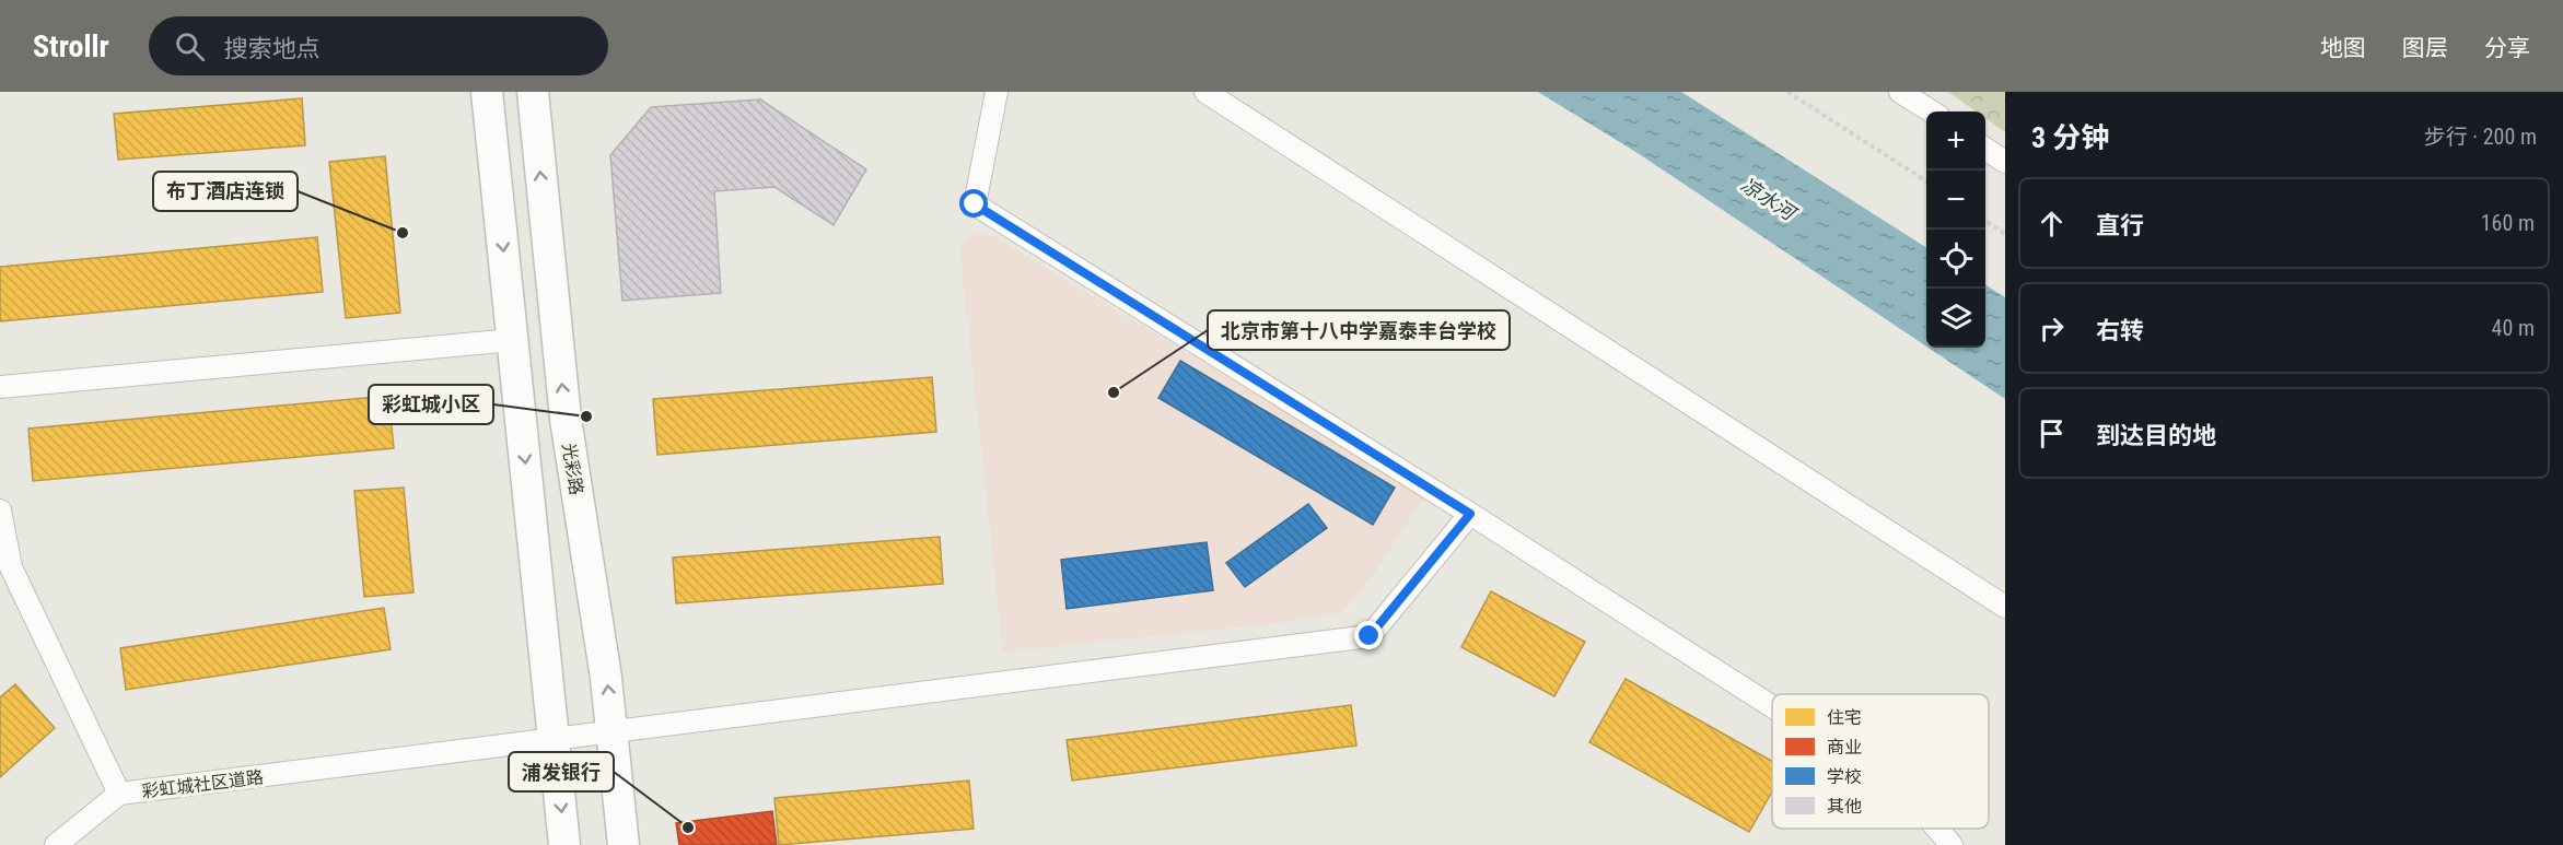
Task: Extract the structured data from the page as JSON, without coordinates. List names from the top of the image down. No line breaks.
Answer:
{"streets":{"main road":["光彩路"],"street":["彩虹城社区道路"]},"crossings":[["光彩路","彩虹城社区道路"]],"water":["凉水河"],"places":["布丁酒店连锁","北京市第十八中学嘉泰丰台学校","彩虹城小区","浦发银行"],"legend":["住宅","商业","学校","其他"],"page":{"header":"Strollr","search":"搜索地点","nav":["地图","图层","分享"],"heading":["3 分钟","步行 · 200 m"],"map_buttons":["+","−"],"list":[["直行","160 m"],["右转","40 m"],"到达目的地"]}}
